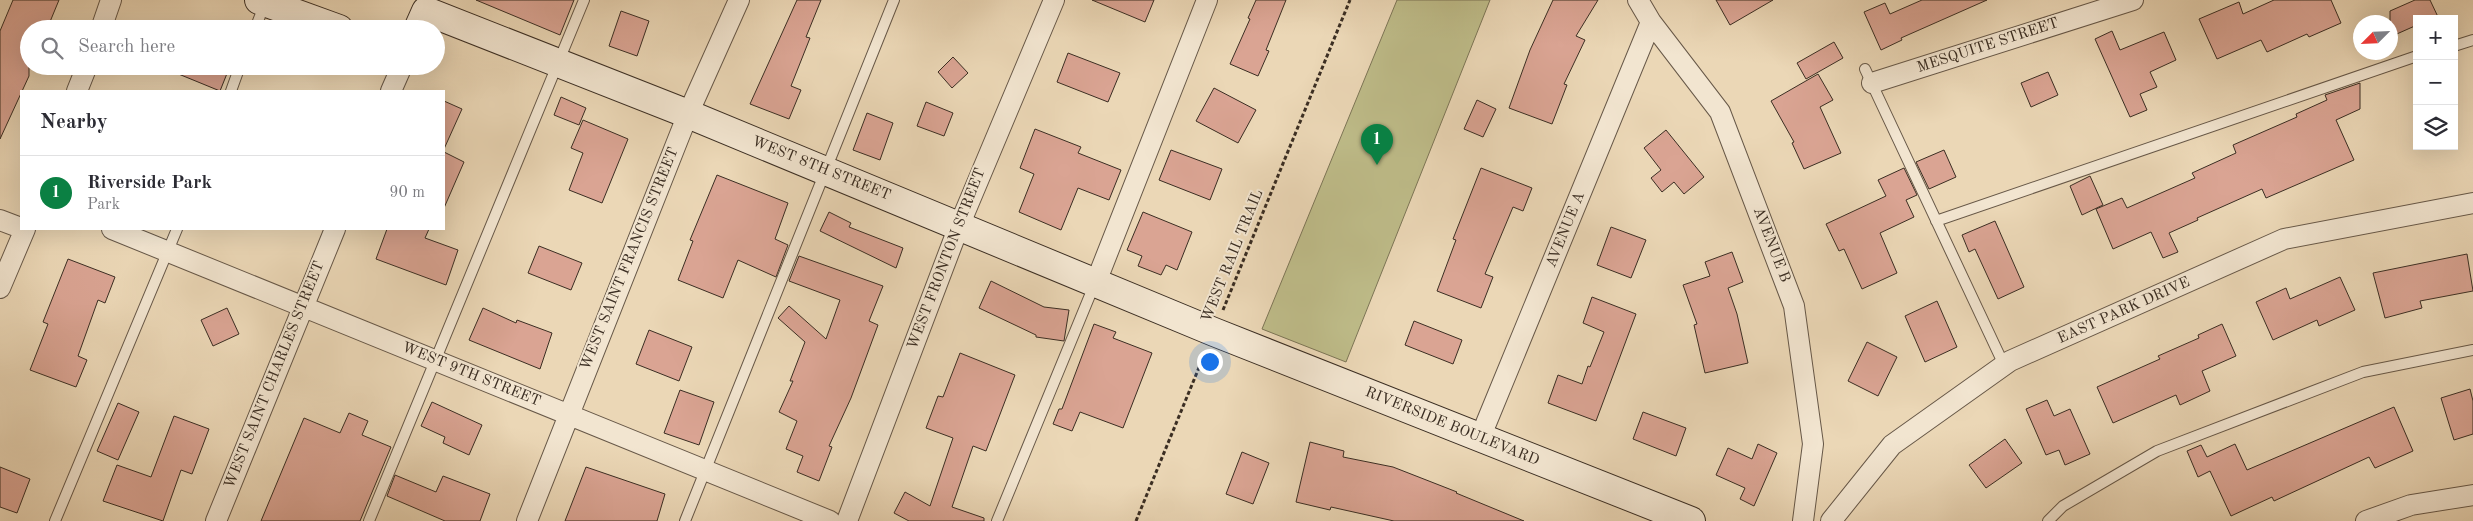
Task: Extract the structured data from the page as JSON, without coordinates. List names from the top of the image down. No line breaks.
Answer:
{"streets":{"street":["MESQUITE STREET","WEST 8TH STREET","AVENUE A","AVENUE B","WEST SAINT FRANCIS STREET","WEST FRONTON STREET","EAST PARK DRIVE","WEST SAINT CHARLES STREET","WEST 9TH STREET","RIVERSIDE BOULEVARD"],"path":["WEST RAIL TRAIL"]},"crossings":[["WEST 8TH STREET","WEST RAIL TRAIL"],["WEST 8TH STREET","WEST SAINT FRANCIS STREET"],["WEST 8TH STREET","WEST FRONTON STREET"],["WEST 8TH STREET","RIVERSIDE BOULEVARD"],["AVENUE A","AVENUE B"],["AVENUE A","RIVERSIDE BOULEVARD"],["WEST RAIL TRAIL","RIVERSIDE BOULEVARD"],["WEST SAINT FRANCIS STREET","WEST 9TH STREET"],["WEST SAINT CHARLES STREET","WEST 9TH STREET"]],"north":"bottom left","page":{"map_buttons":["+","−"],"search":"Search here","heading":"Nearby","pins":"1","list":[{"mark":"1","name":"Riverside Park","note":"Park","value":"90 m"}]}}
